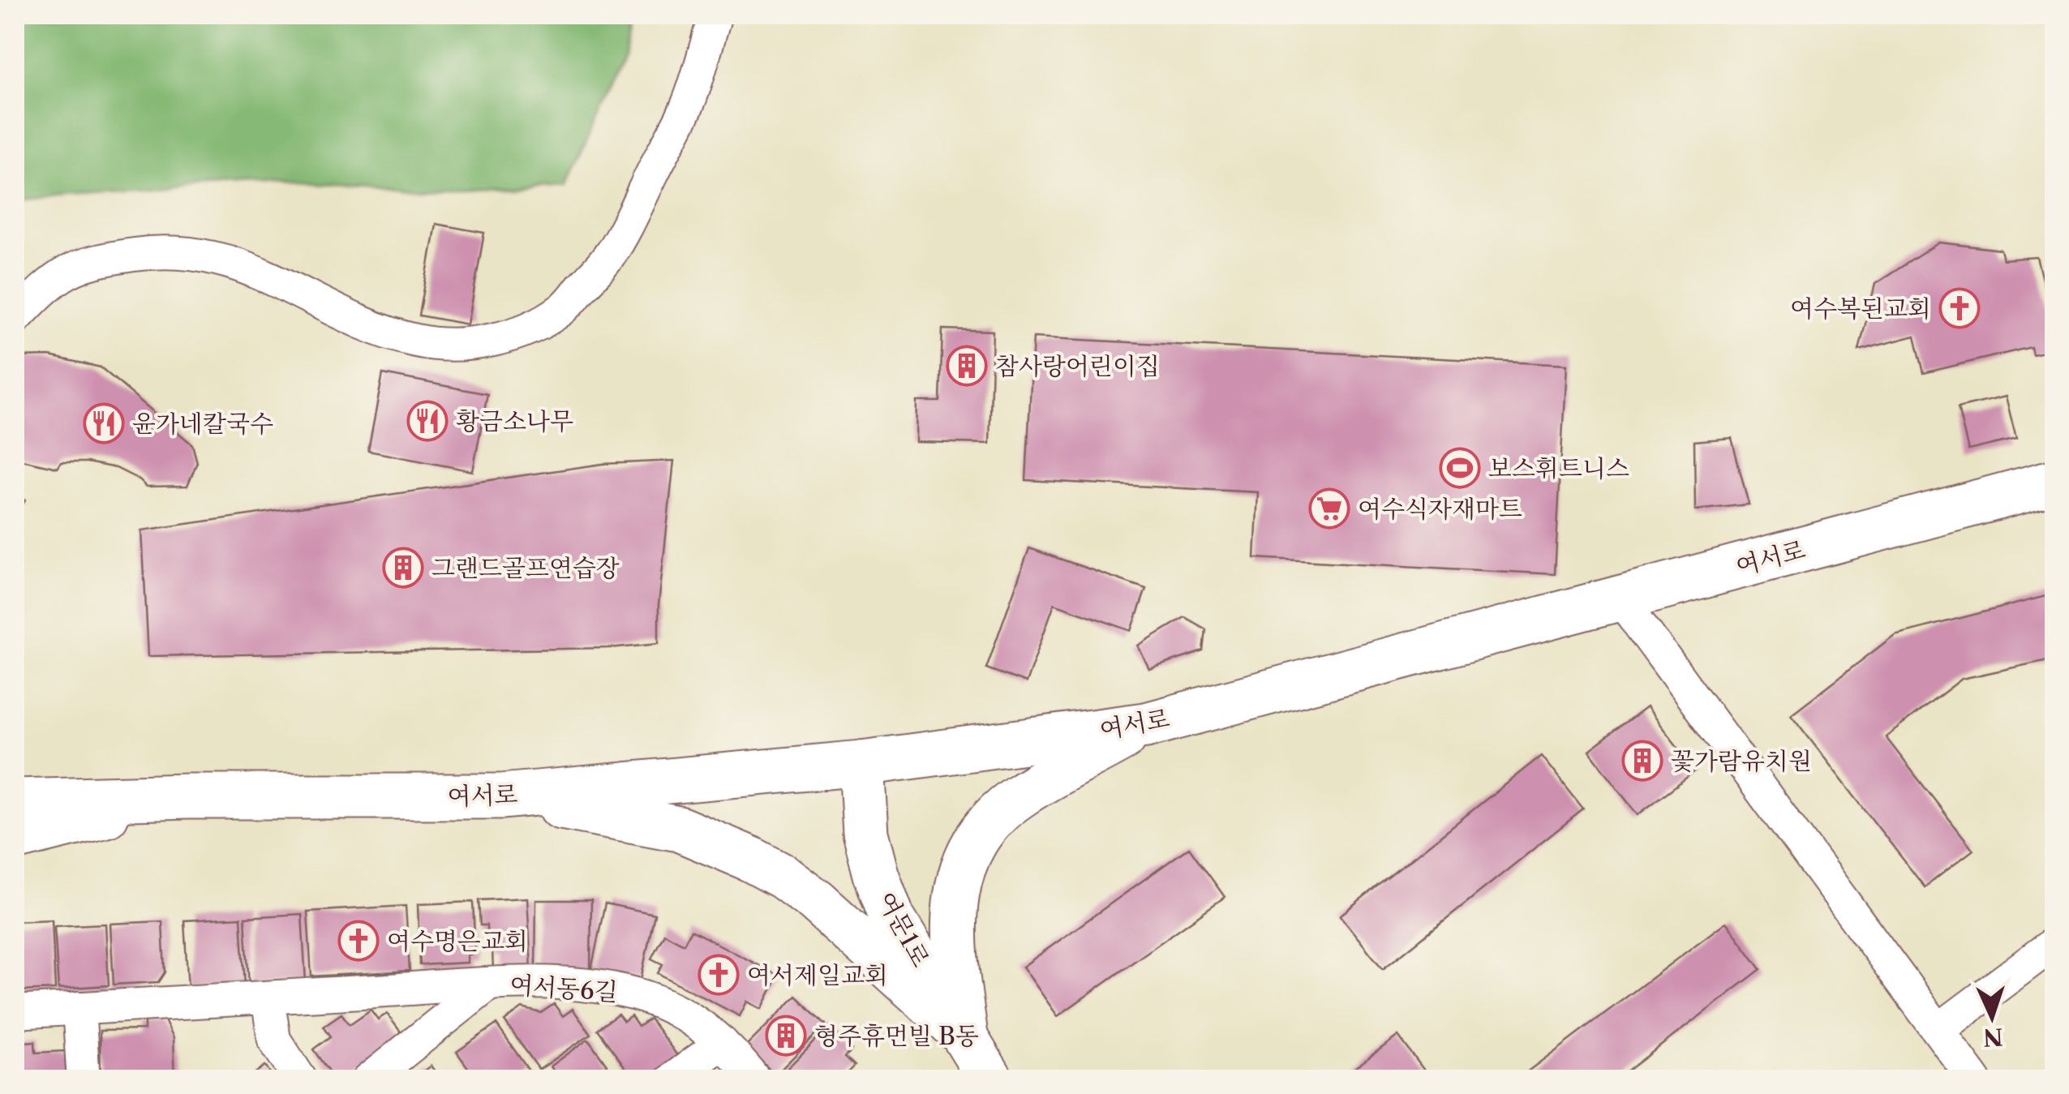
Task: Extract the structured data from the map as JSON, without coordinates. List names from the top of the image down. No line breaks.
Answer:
{"streets":{"street":["여서로","여문1로","여서동6길"]},"crossings":[["여서로","여문1로"]],"places":{"church":["여수복된교회","여수명은교회","여서제일교회"],"building":["참사랑어린이집","그랜드골프연습장","꽃가람유치원","형주휴먼빌 B동"],"restaurant":["황금소나무","윤가네칼국수"],"sports":["보스휘트니스"],"supermarket":["여수식자재마트"]},"north":"bottom"}
